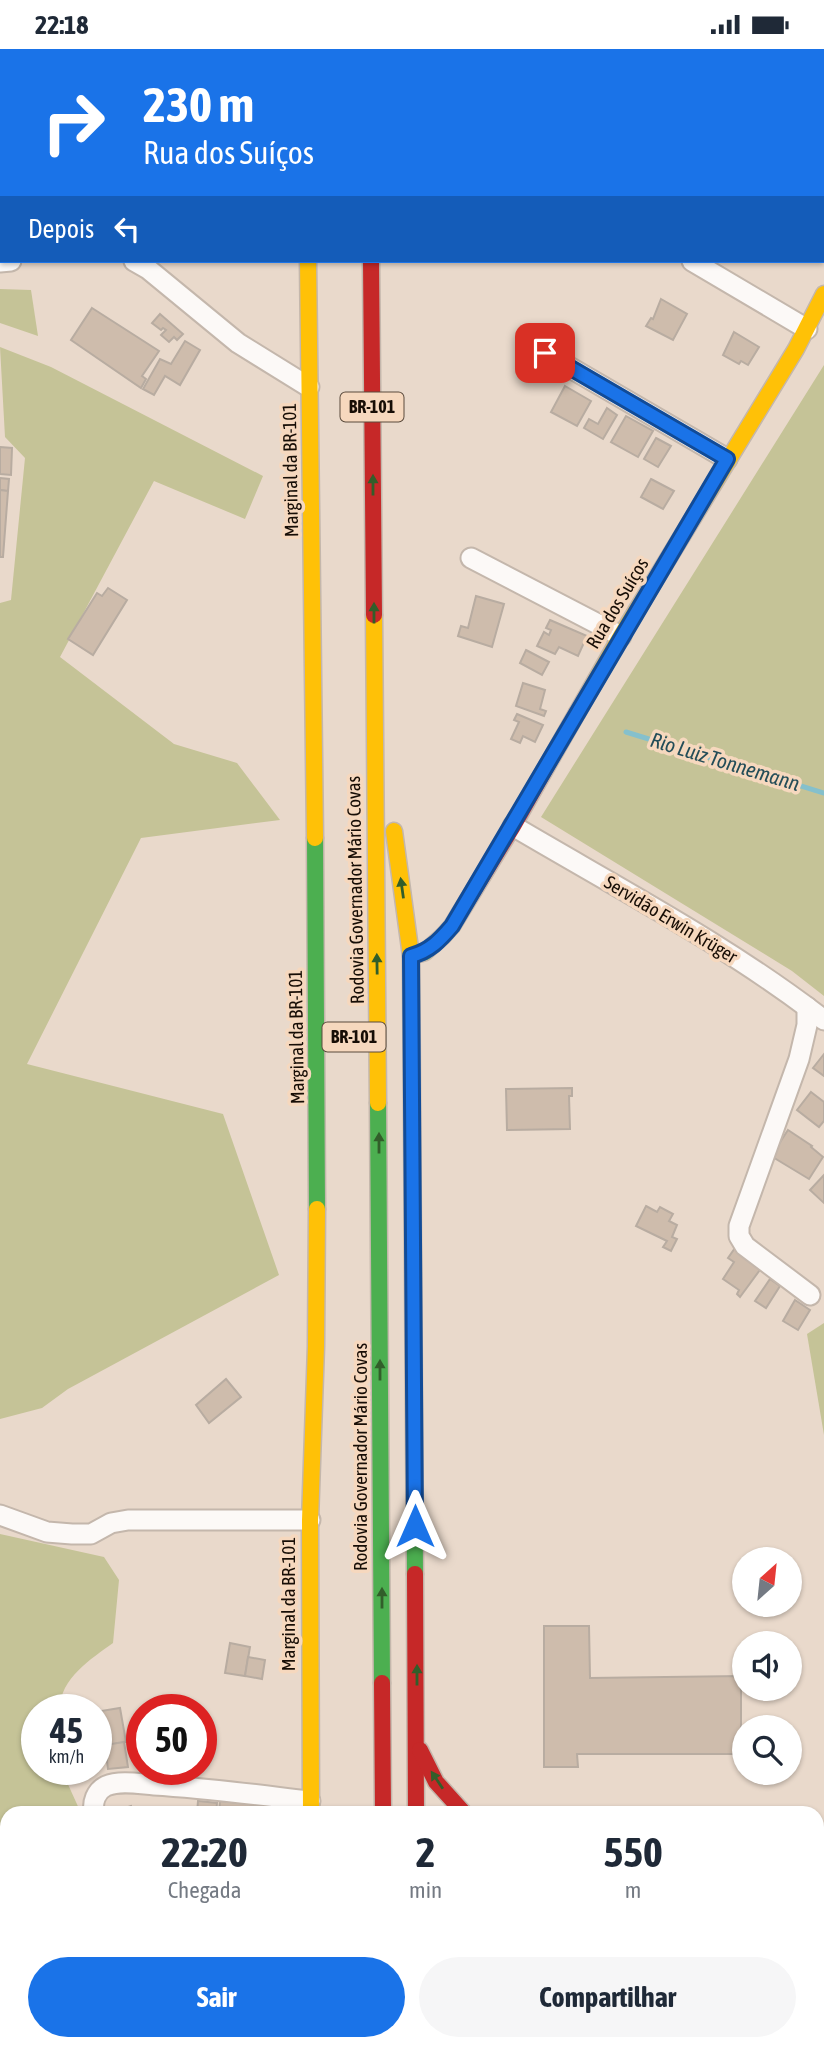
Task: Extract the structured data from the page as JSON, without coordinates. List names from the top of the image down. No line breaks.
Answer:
{"streets":{"main road":["BR-101","Marginal da BR-101","Rua dos Suíços","Rodovia Governador Mário Covas"],"street":["Servidão Erwin Krüger"]},"crossings":[["Rua dos Suíços","Servidão Erwin Krüger"]],"water":["Rio Luiz Tonnemann"],"north":"top right","page":{"status":"22:18","turn":["230 m","Rua dos Suíços"],"then":"Depois","speed":"45 km/h","limit":"50","eta":["22:20","Chegada","2","min","550","m"],"buttons":["Sair","Compartilhar"]}}
